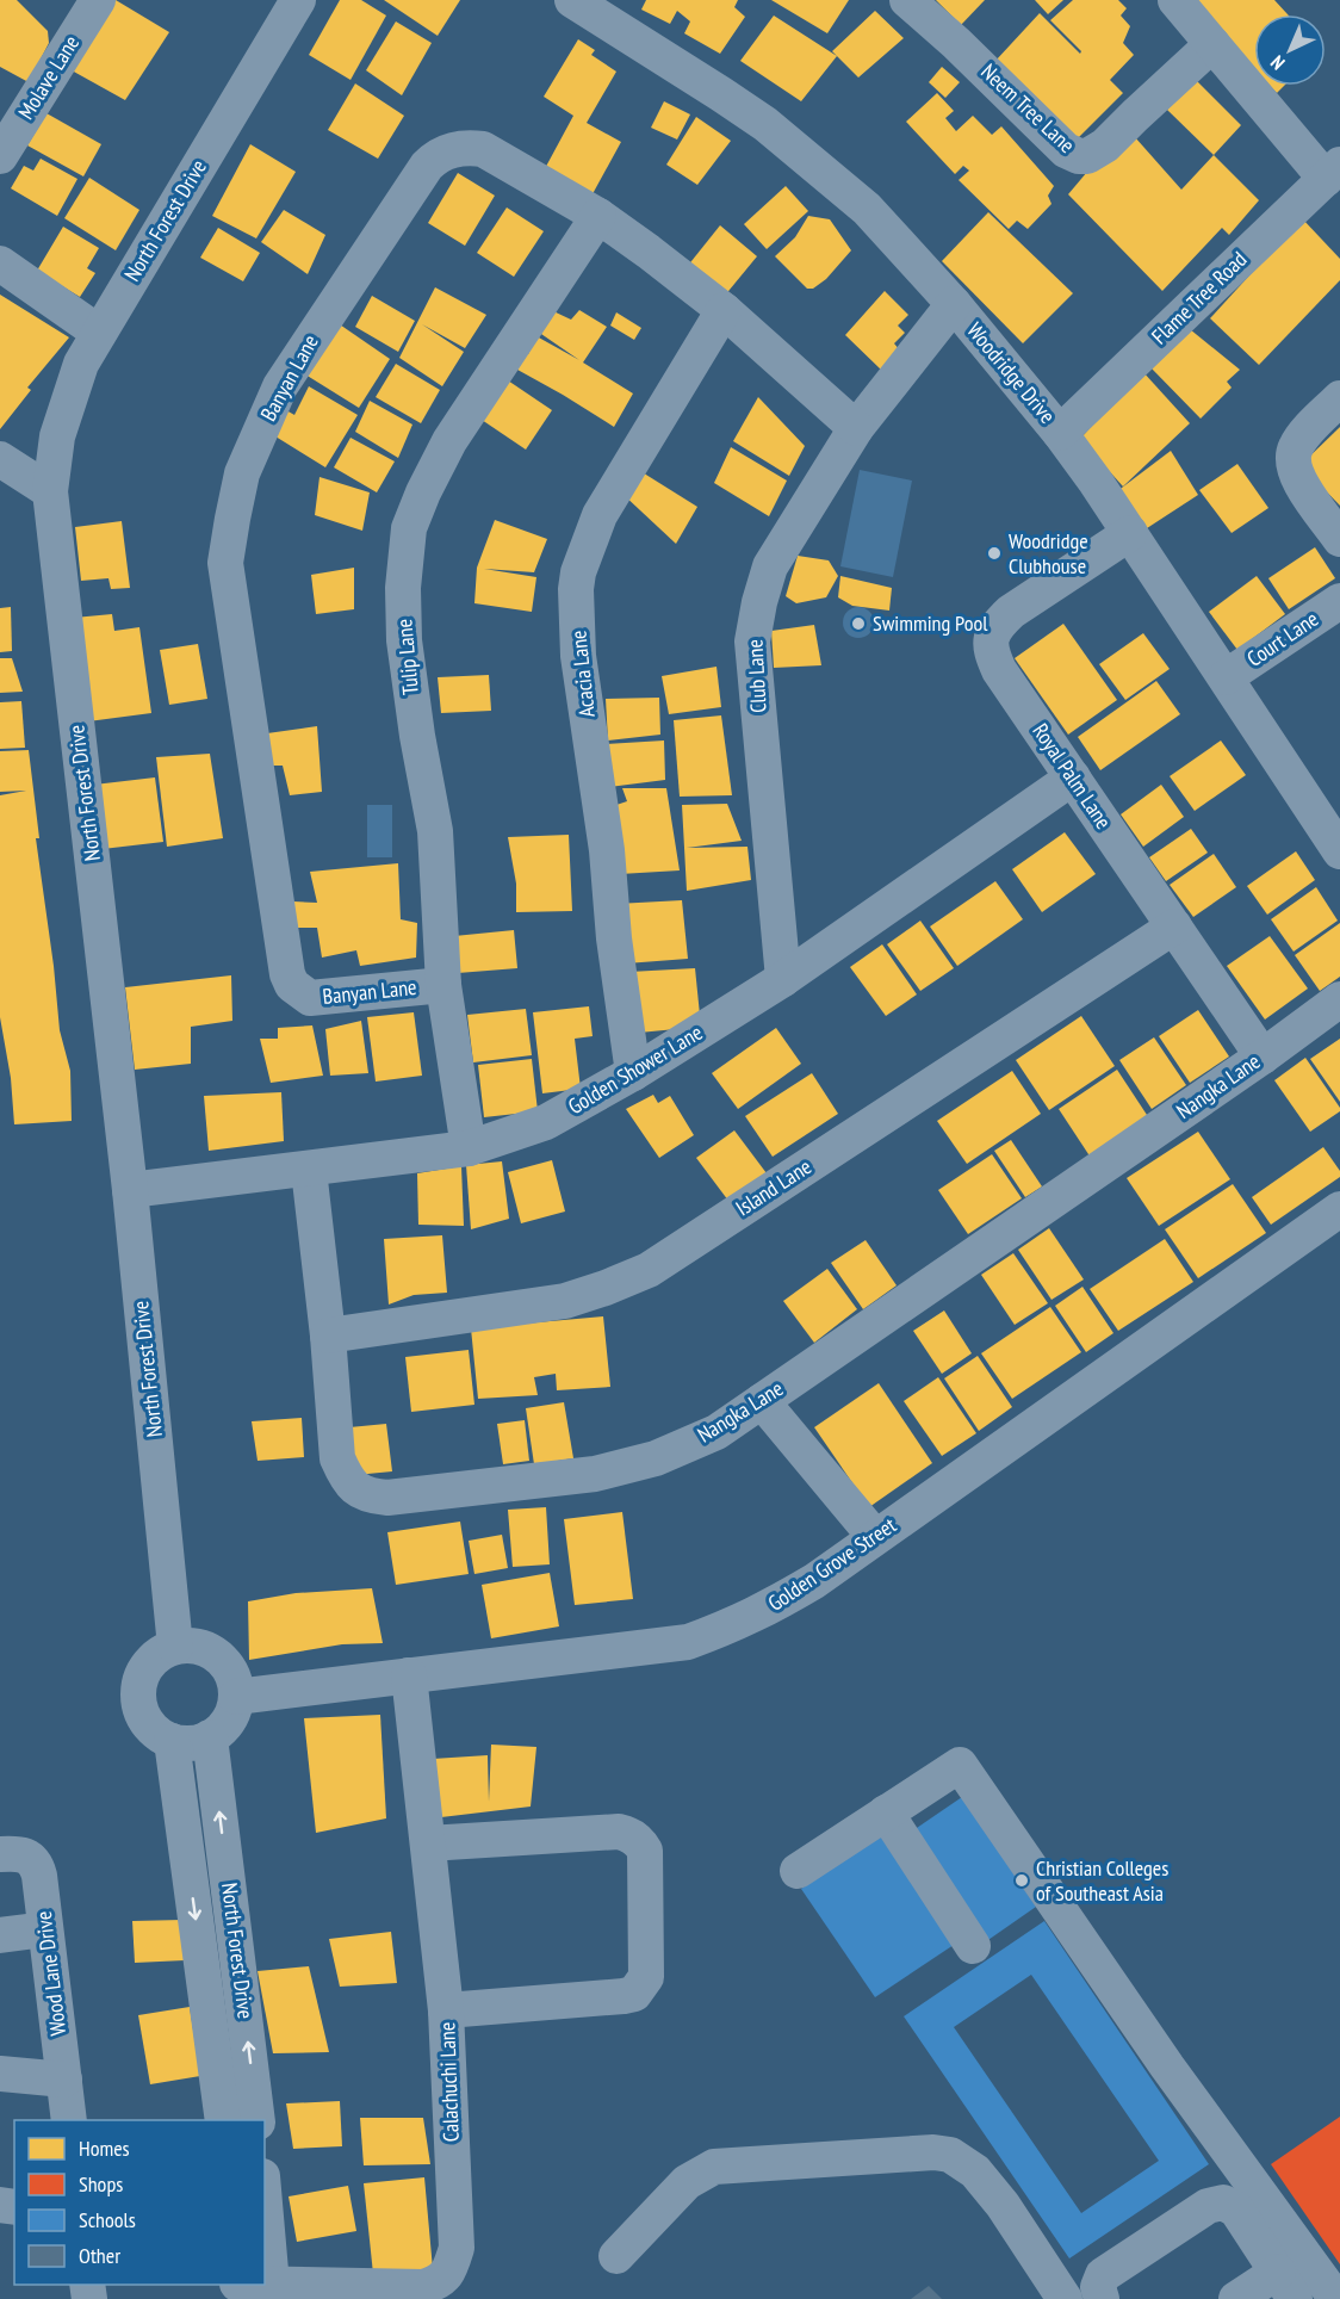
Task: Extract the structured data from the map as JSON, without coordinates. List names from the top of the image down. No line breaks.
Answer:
{"streets":{"street":["Molave Lane","Neem Tree Lane","North Forest Drive","Flame Tree Road","Woodridge Drive","Banyan Lane","Court Lane","Tulip Lane","Acacia Lane","Club Lane","Royal Palm Lane","Golden Shower Lane","Nangka Lane","Island Lane","Golden Grove Street","Wood Lane Drive","Calachuchi Lane"]},"crossings":[["North Forest Drive","Golden Shower Lane"],["North Forest Drive","Golden Grove Street"],["Flame Tree Road","Woodridge Drive"],["Woodridge Drive","Court Lane"],["Woodridge Drive","Club Lane"],["Woodridge Drive","Royal Palm Lane"],["Banyan Lane","Tulip Lane"],["Banyan Lane","Acacia Lane"],["Banyan Lane","Club Lane"],["Tulip Lane","Golden Shower Lane"],["Acacia Lane","Golden Shower Lane"],["Club Lane","Golden Shower Lane"],["Royal Palm Lane","Golden Shower Lane"],["Royal Palm Lane","Nangka Lane"],["Royal Palm Lane","Island Lane"],["Golden Shower Lane","Nangka Lane"],["Nangka Lane","Island Lane"],["Golden Grove Street","Calachuchi Lane"]],"places":["Woodridge Clubhouse","Swimming Pool","Christian Colleges of Southeast Asia"],"legend":["Homes","Shops","Schools","Other"],"north":"bottom left"}
